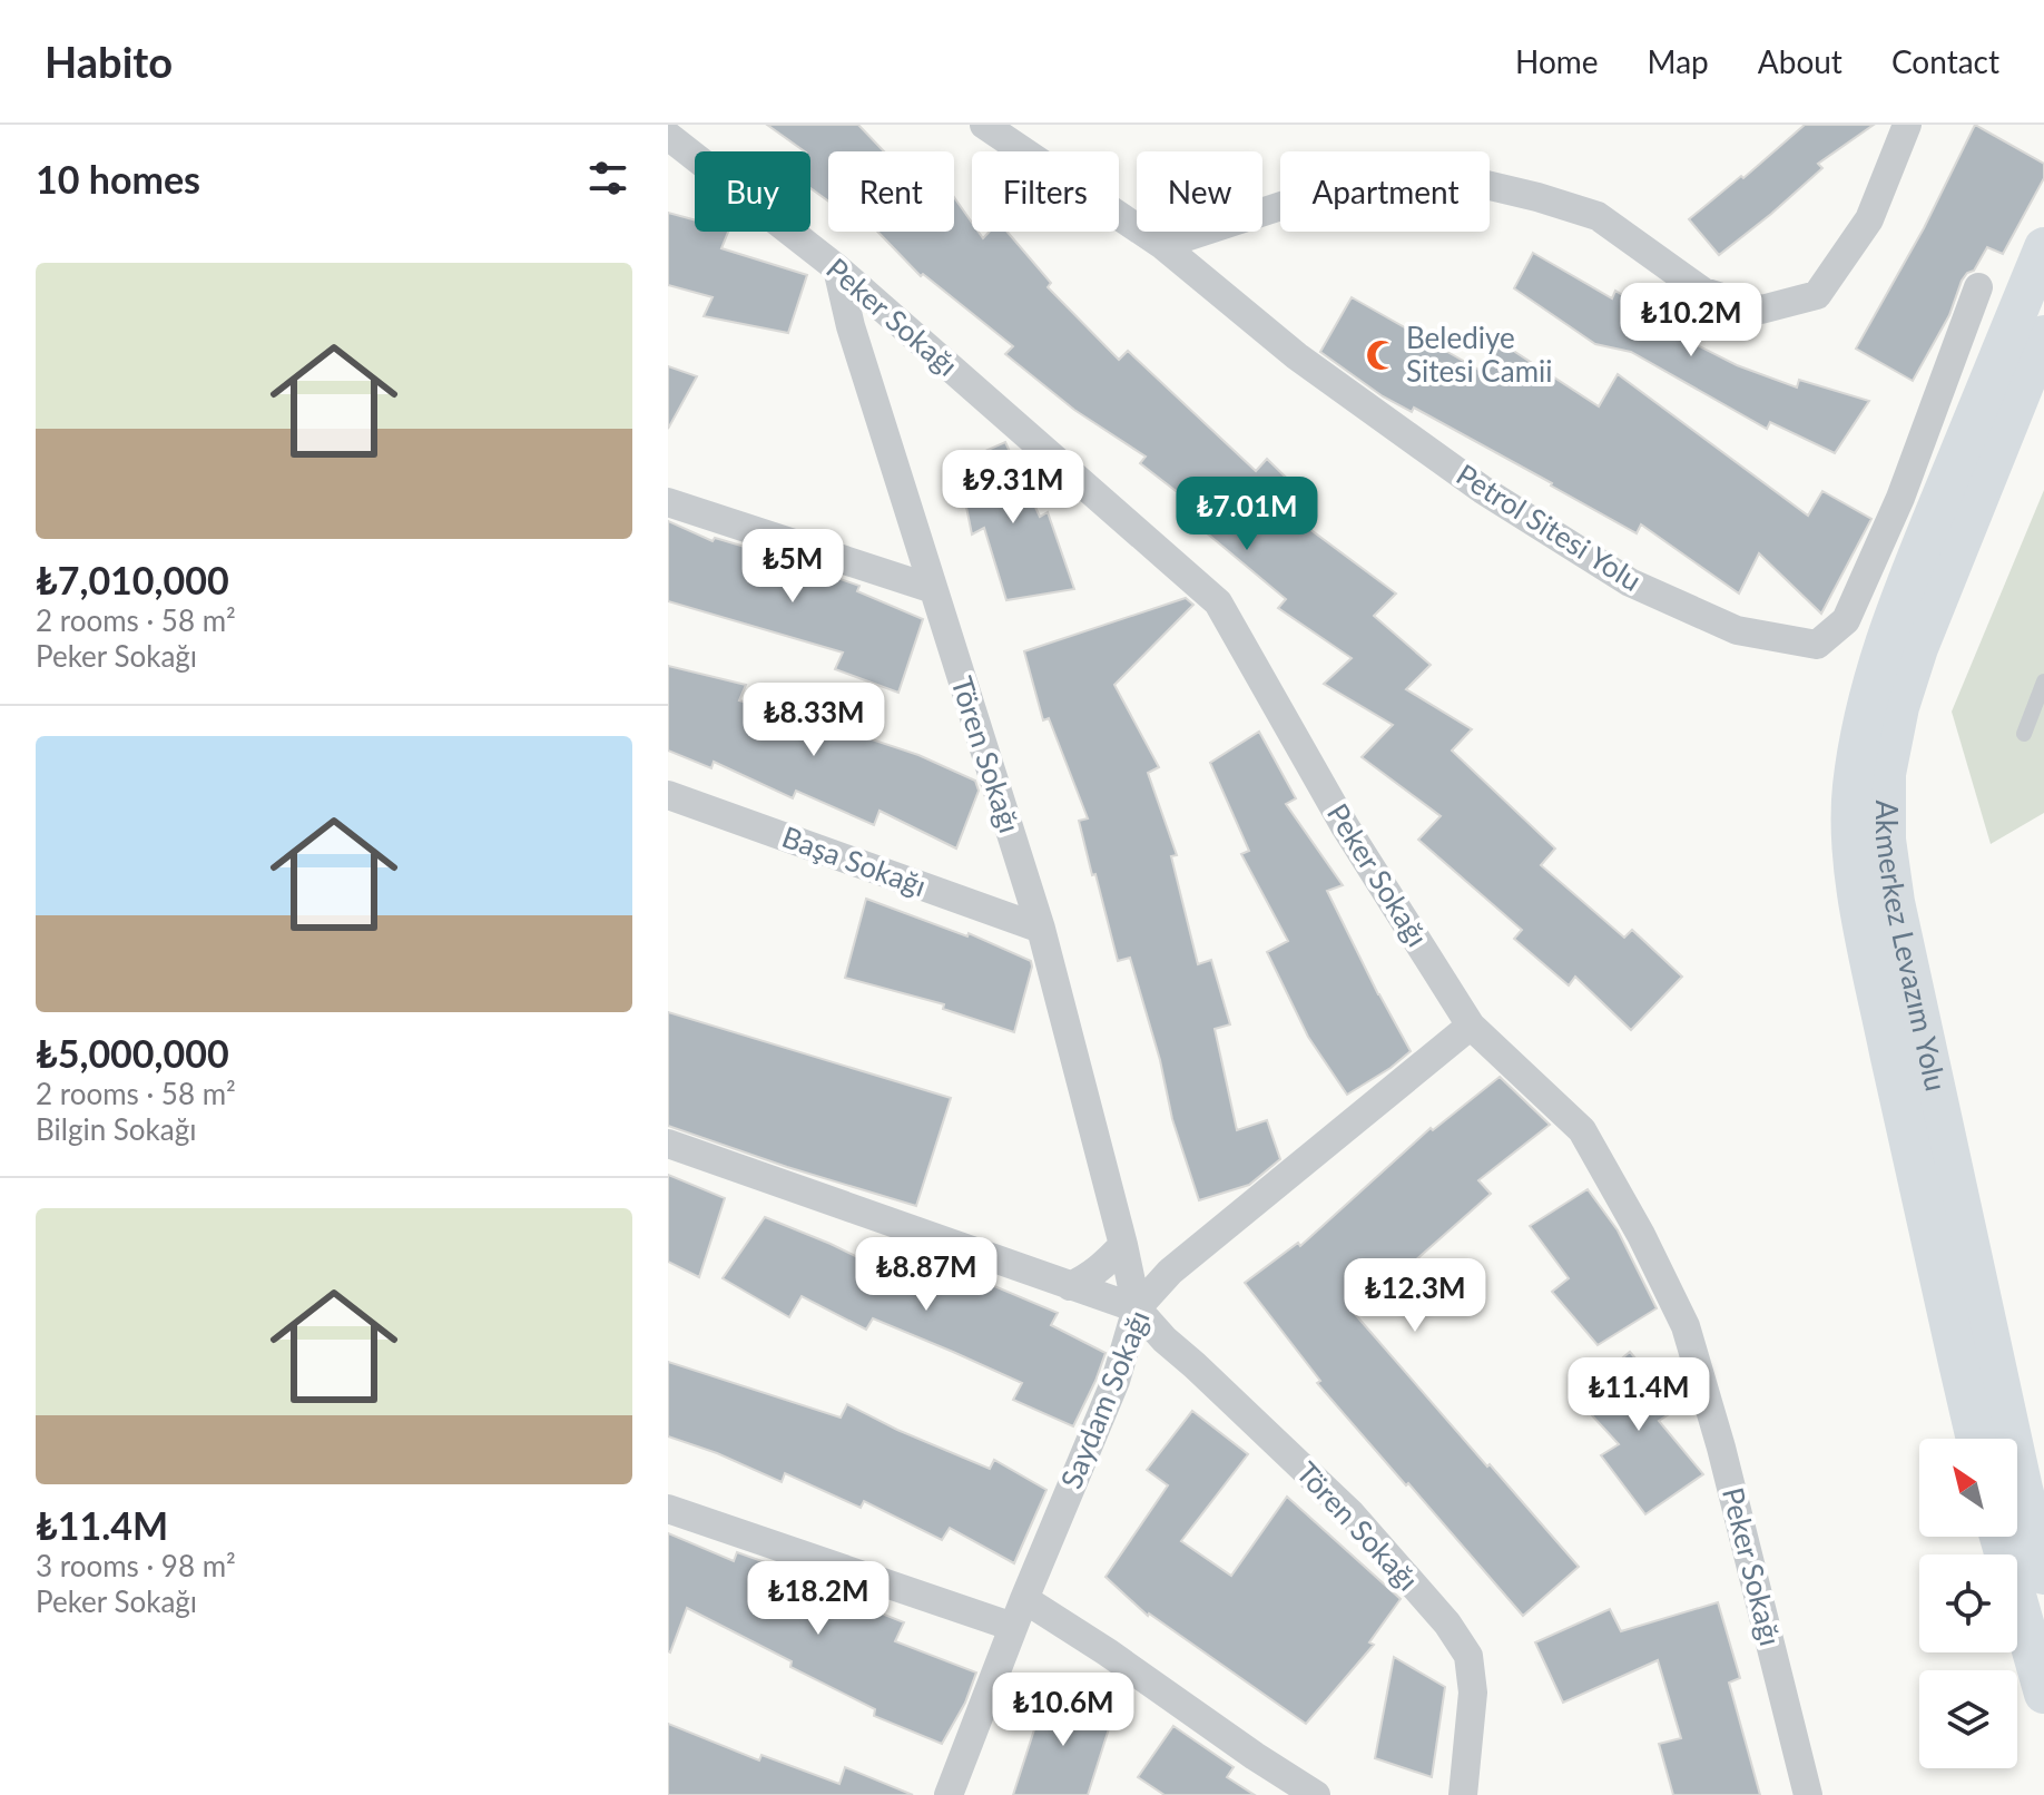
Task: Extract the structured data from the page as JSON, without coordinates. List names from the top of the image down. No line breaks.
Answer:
{"streets":{"main road":["Akmerkez Levazım Yolu"],"street":["Peker Sokağı","Petrol Sitesi Yolu","Tören Sokağı","Başa Sokağı","Saydam Sokağı"]},"crossings":[["Peker Sokağı","Tören Sokağı"],["Peker Sokağı","Saydam Sokağı"],["Tören Sokağı","Başa Sokağı"],["Tören Sokağı","Saydam Sokağı"]],"places":{"mosque":["Belediye Sitesi Camii"]},"north":"top left","page":{"header":"Habito","nav":["Home","Map","About","Contact"],"heading":"10 homes","chip":["Buy","Rent","Filters","New","Apartment"],"list":[{"name":"₺7,010,000","note":"2 rooms · 58 m² · Peker Sokağı"},{"name":"₺5,000,000","note":"2 rooms · 58 m² · Bilgin Sokağı"},{"name":"₺11.4M","note":"3 rooms · 98 m² · Peker Sokağı"}],"price":["₺10.2M","₺9.31M","₺7.01M","₺5M","₺8.33M","₺8.87M","₺12.3M","₺11.4M","₺18.2M","₺10.6M"]}}
